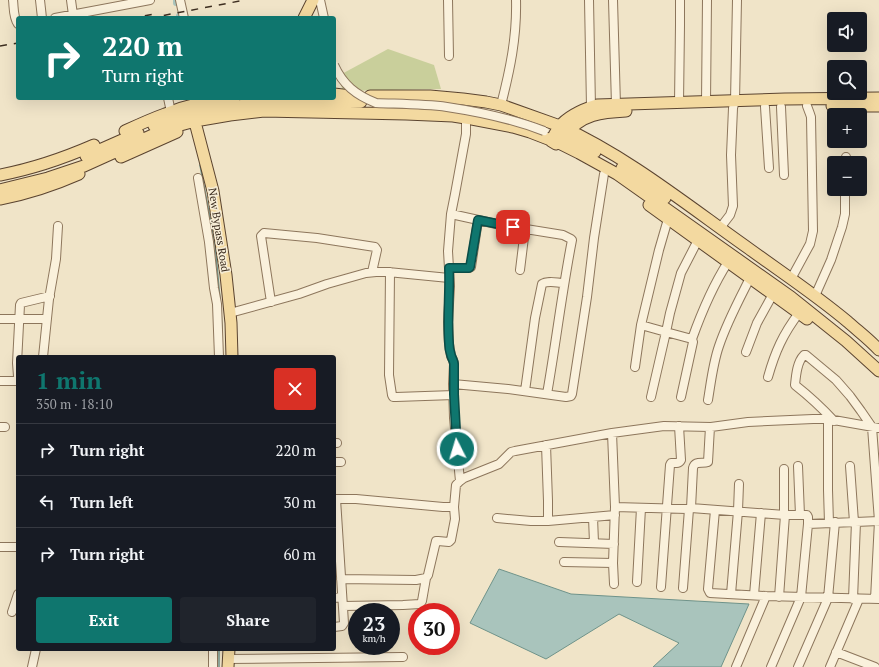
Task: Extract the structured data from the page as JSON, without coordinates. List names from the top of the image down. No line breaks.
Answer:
{"streets":{"main road":["New Bypass Road"]},"page":{"map_buttons":["+","−"],"turn":["220 m","Turn right"],"heading":["1 min","350 m · 18:10"],"list":[{"name":"Turn right","value":"220 m"},{"name":"Turn left","value":"30 m"},{"name":"Turn right","value":"60 m"}],"buttons":["Exit","Share"],"speed":"23 km/h","limit":"30"}}
